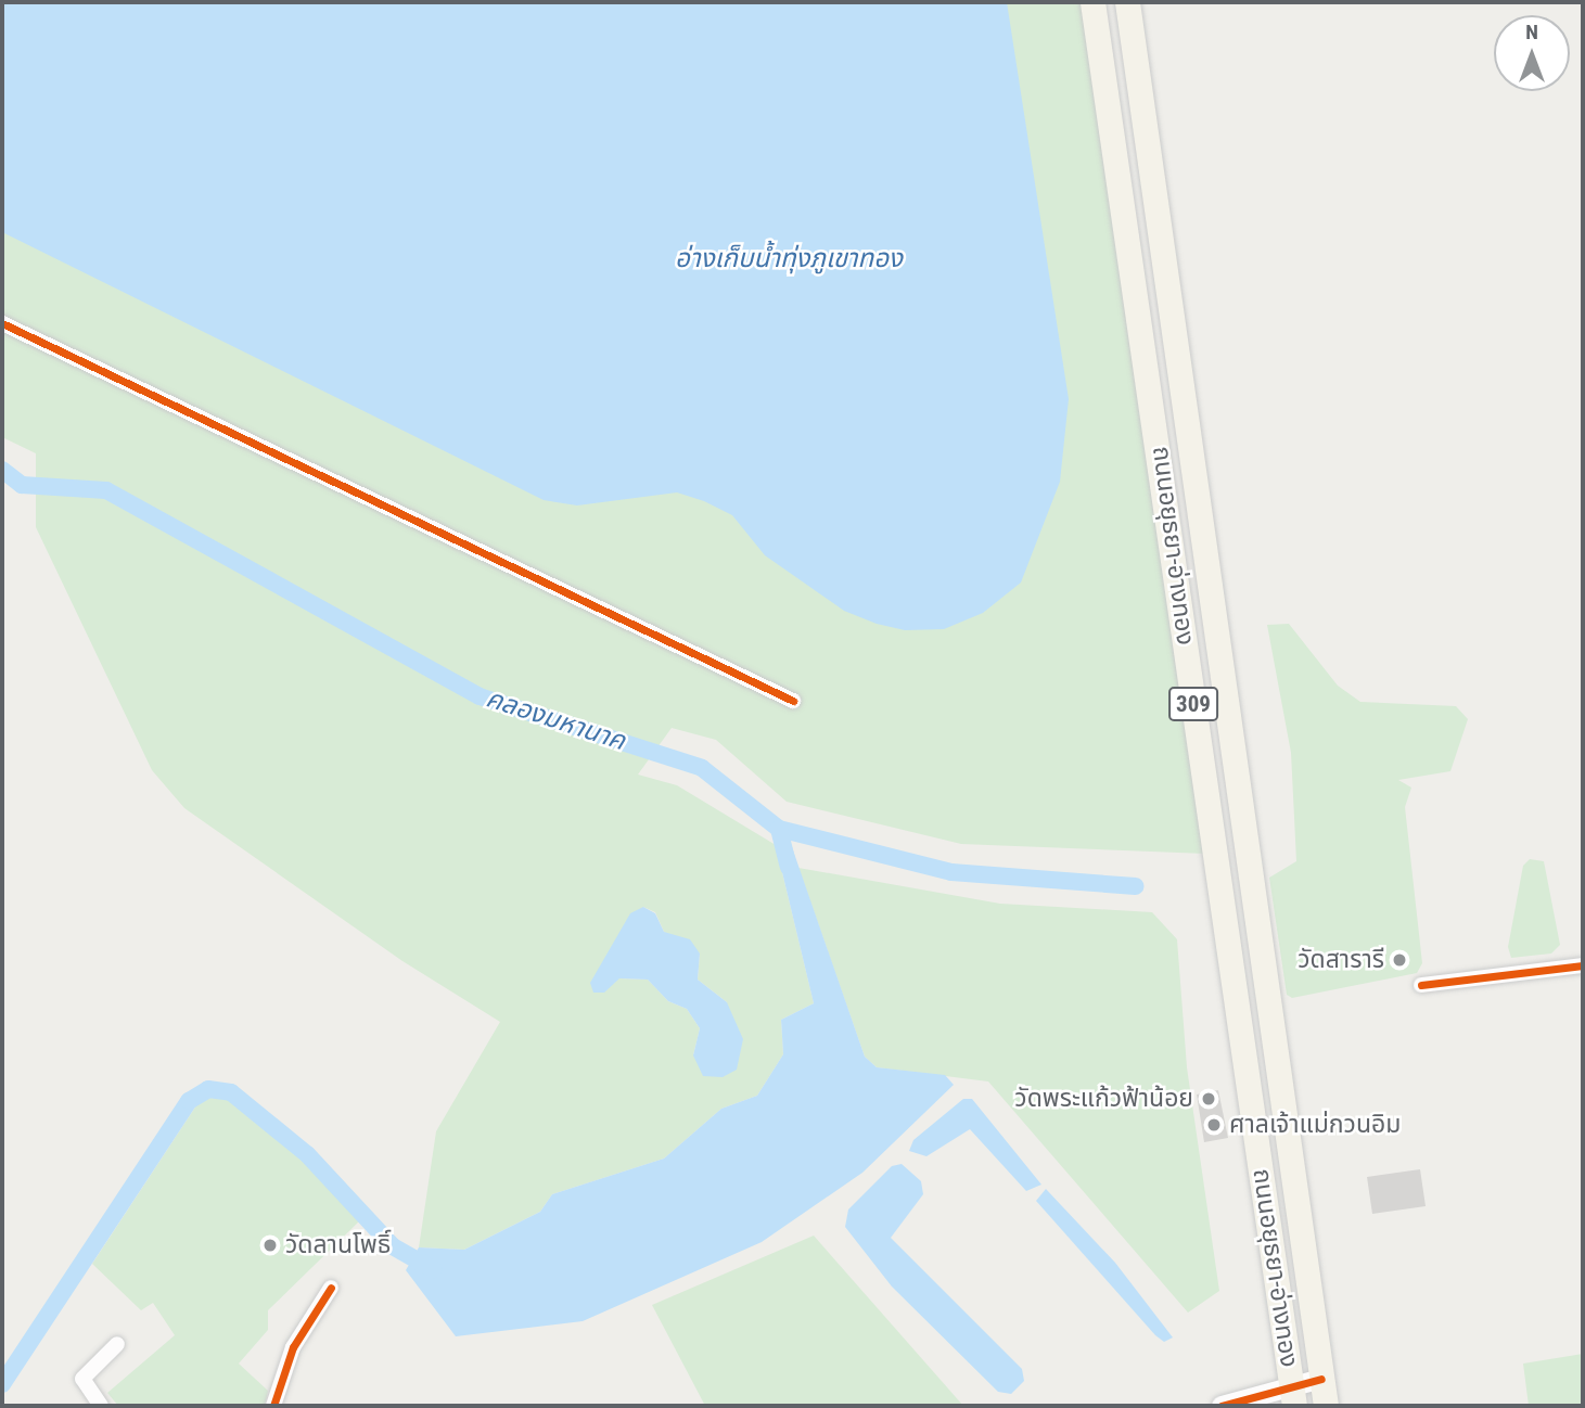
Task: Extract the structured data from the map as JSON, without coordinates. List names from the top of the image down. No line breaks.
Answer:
{"streets":{"main road":["ถนนอยุธยา-อ่างทอง","309"]},"water":["อ่างเก็บน้ำทุ่งภูเขาทอง","คลองมหานาค"],"places":["วัดสารารี","วัดพระแก้วฟ้าน้อย","ศาลเจ้าแม่กวนอิม","วัดลานโพธิ์"],"north":"top"}
